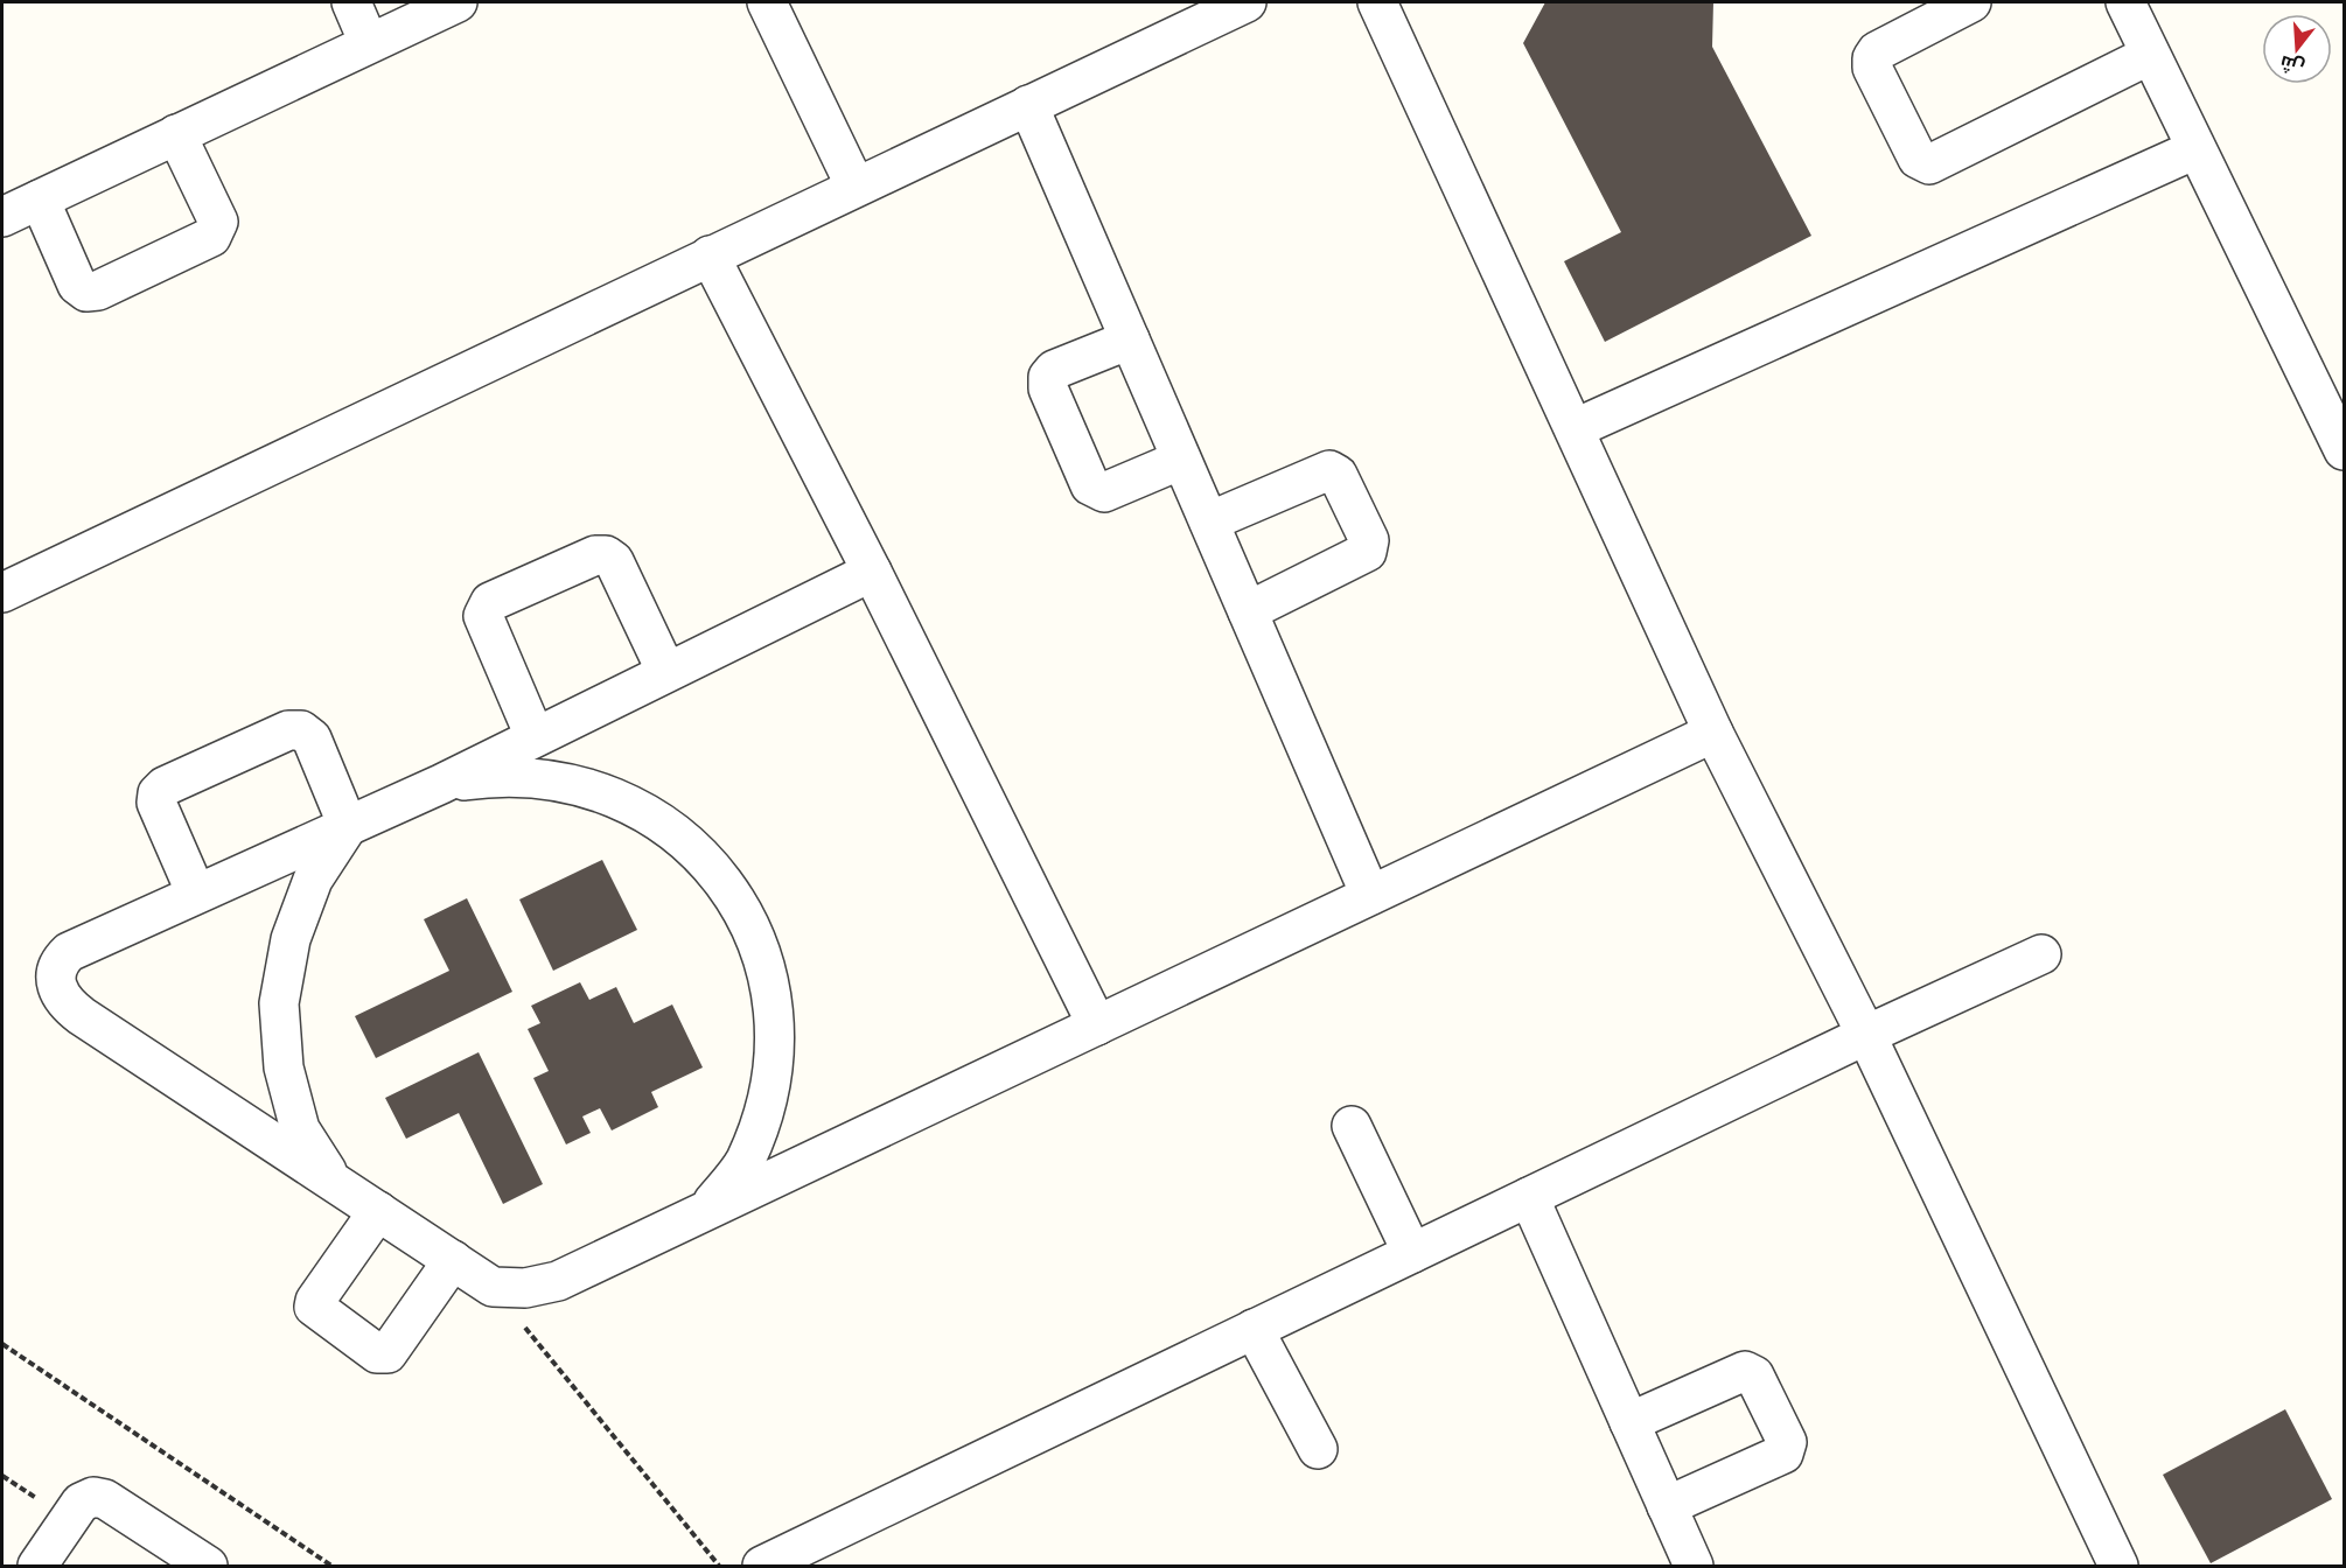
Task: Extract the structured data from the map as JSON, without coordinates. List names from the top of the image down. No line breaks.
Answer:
{"north":"bottom"}
